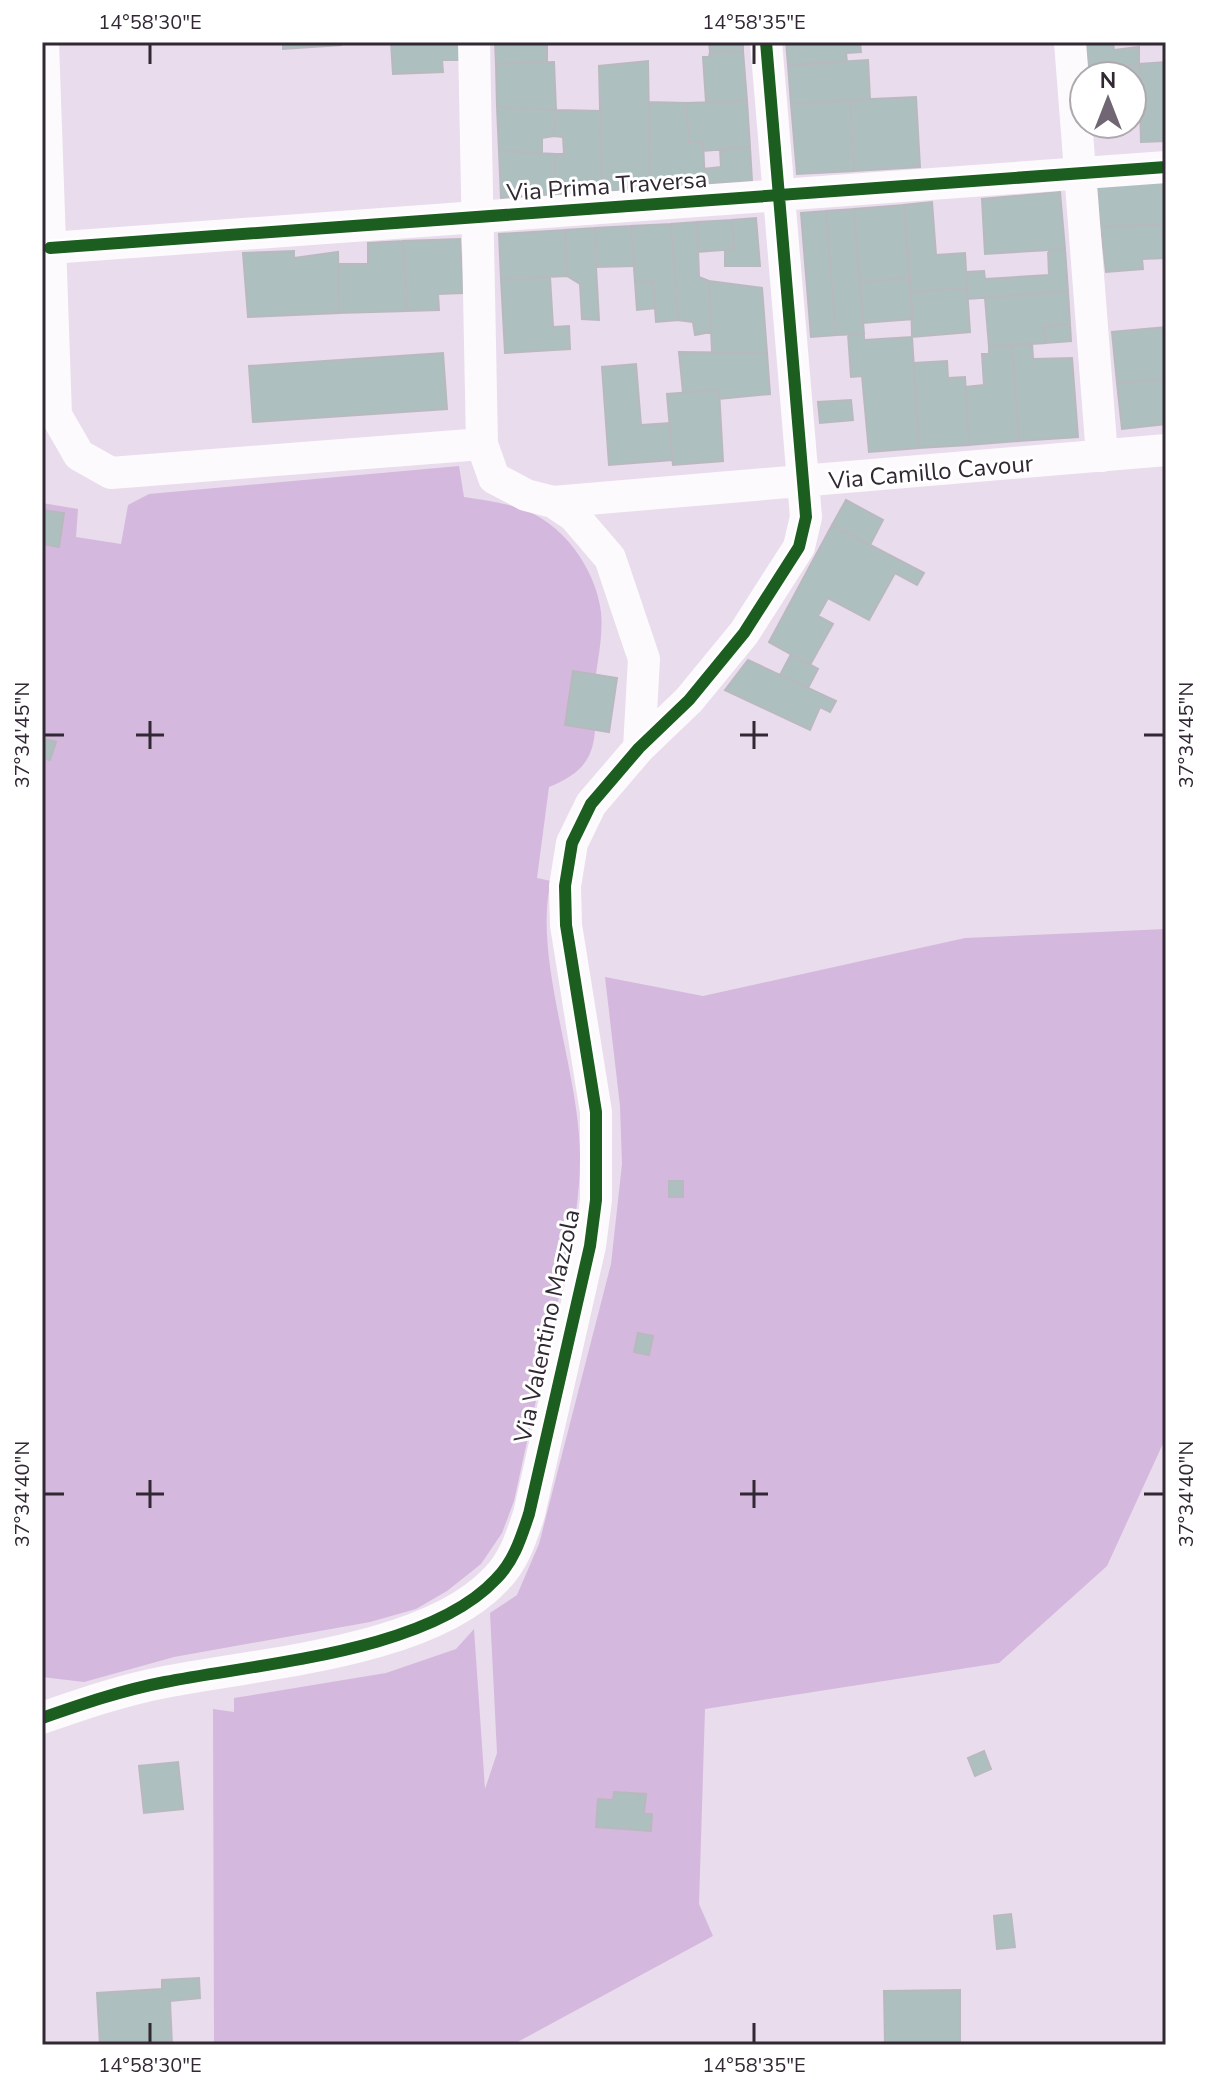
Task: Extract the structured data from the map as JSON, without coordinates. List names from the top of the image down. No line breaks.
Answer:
{"streets":{"street":["Via Prima Traversa","Via Camillo Cavour","Via Valentino Mazzola"]},"crossings":[["Via Prima Traversa","Via Valentino Mazzola"],["Via Camillo Cavour","Via Valentino Mazzola"]],"north":"top","coordinates":["14°58'30\"E","14°58'35\"E","37°34'45\"N","37°34'40\"N"]}
